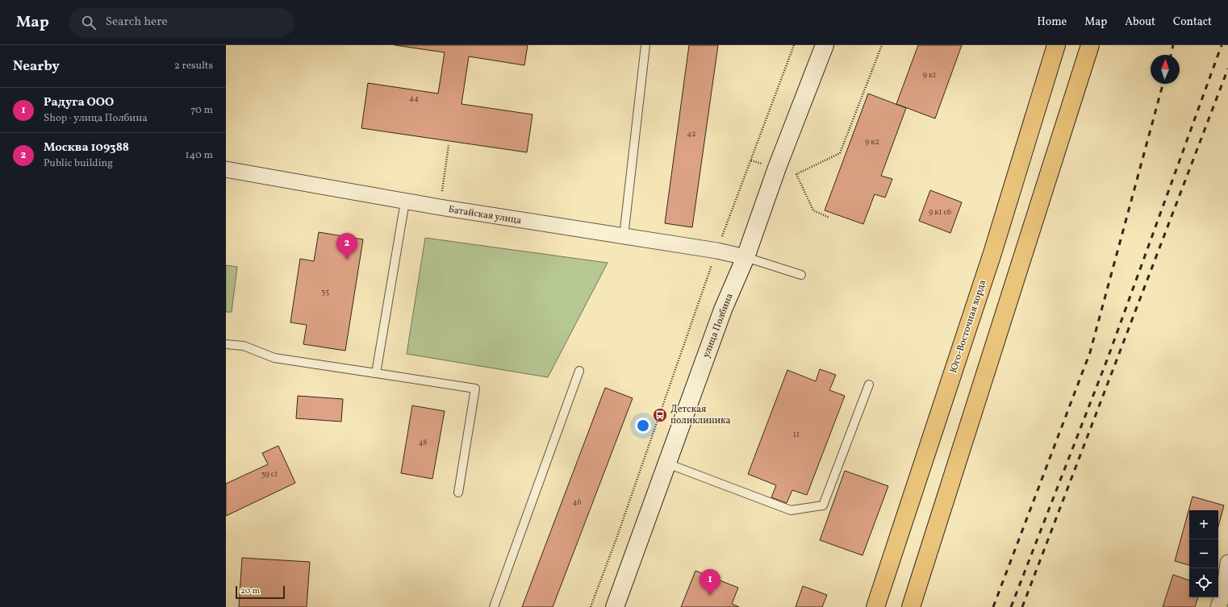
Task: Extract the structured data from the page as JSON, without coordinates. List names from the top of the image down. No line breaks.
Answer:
{"streets":{"main road":["улица Полбина","Юго-Восточная хорда"],"street":["Батайская улица"]},"crossings":[["Батайская улица","улица Полбина"]],"places":{"bus stop":["Детская поликлиника"]},"house_numbers":["9 к1","44","42","9 к2","9 к1 с6","35","11","48","39 с1","46"],"scale_bar":"20 m","north":"top","page":{"header":"Map","search":"Search here","nav":["Home","Map","About","Contact"],"heading":["Nearby","2 results"],"list":[{"mark":"1","name":"Радуга ООО","note":"Shop · улица Полбина","value":"70 m"},{"mark":"2","name":"Москва 109388","note":"Public building","value":"140 m"}],"pins":["2","1"],"map_buttons":["+","−"],"scale":"20 m"}}
